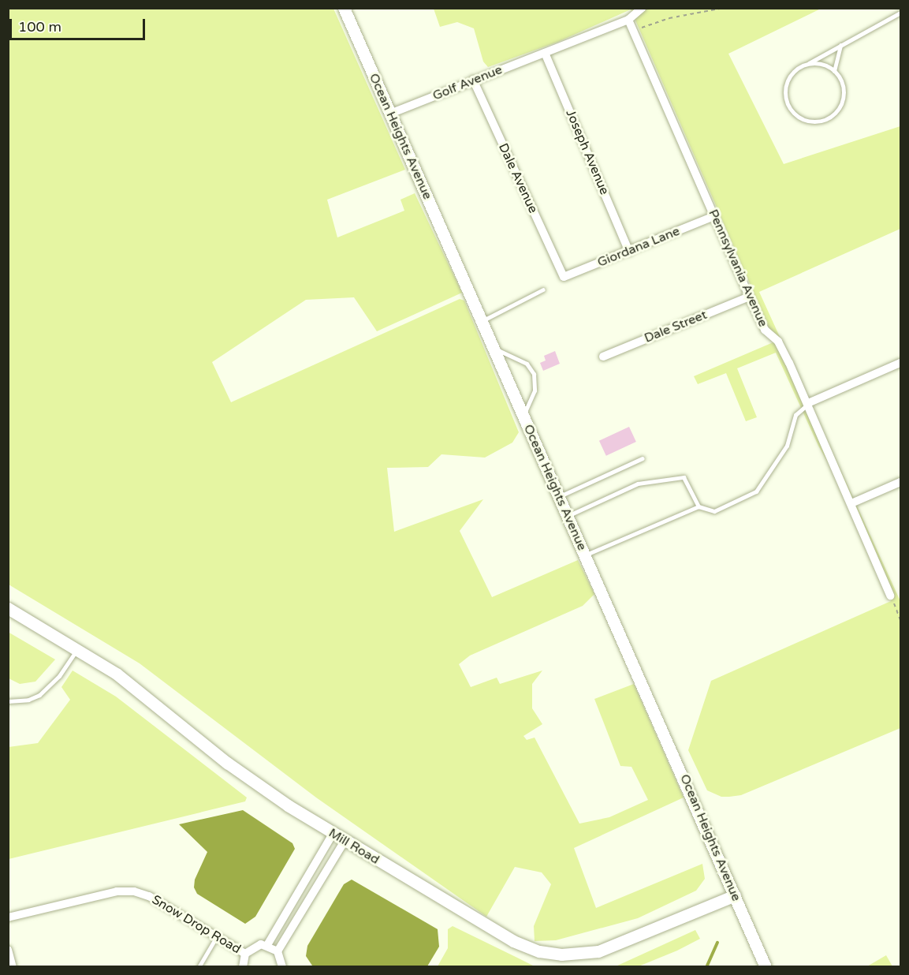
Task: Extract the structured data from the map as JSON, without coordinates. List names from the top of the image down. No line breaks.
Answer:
{"streets":{"main road":["Ocean Heights Avenue","Mill Road"],"street":["Golf Avenue","Joseph Avenue","Dale Avenue","Giordana Lane","Pennsylvania Avenue","Dale Street","Snow Drop Road"]},"crossings":[["Golf Avenue","Ocean Heights Avenue"],["Golf Avenue","Joseph Avenue"],["Golf Avenue","Dale Avenue"],["Ocean Heights Avenue","Mill Road"],["Joseph Avenue","Giordana Lane"],["Dale Avenue","Giordana Lane"],["Giordana Lane","Pennsylvania Avenue"],["Pennsylvania Avenue","Dale Street"]],"scale_bar":"100 m"}
